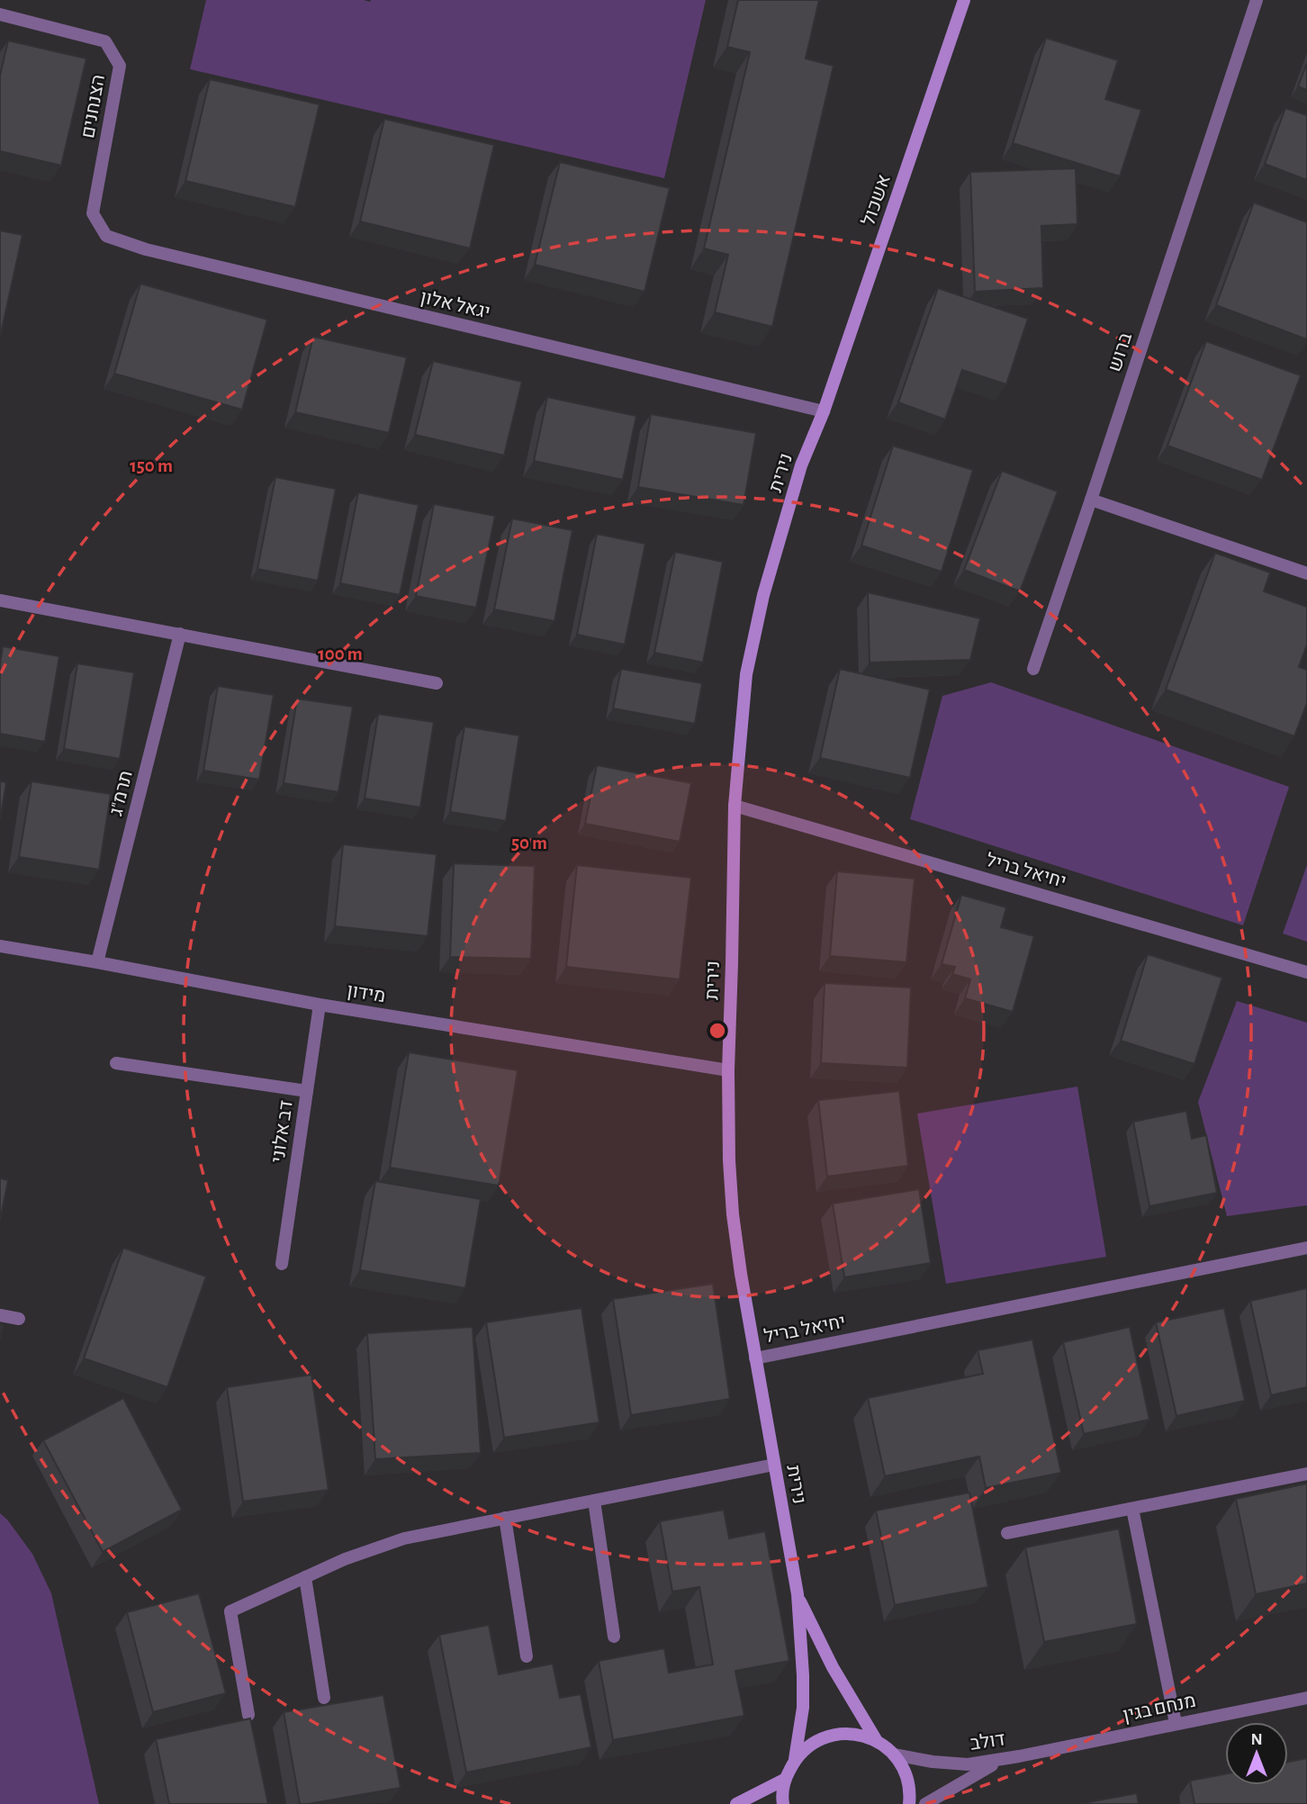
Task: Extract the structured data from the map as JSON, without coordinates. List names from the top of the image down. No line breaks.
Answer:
{"streets":{"street":["הצנחנים","אשכול","יגאל אלון","ברוש","נירית","תרמ\"ג","יחיאל בריל","מידון","דב אלוני","מנחם בגין","דולב"]},"crossings":[["הצנחנים","יגאל אלון"],["אשכול","יגאל אלון"],["אשכול","נירית"],["יגאל אלון","נירית"],["נירית","יחיאל בריל"],["נירית","מידון"],["תרמ\"ג","מידון"],["מידון","דב אלוני"],["מנחם בגין","דולב"]],"north":"top","rings":["150 m","100 m","50 m"]}
